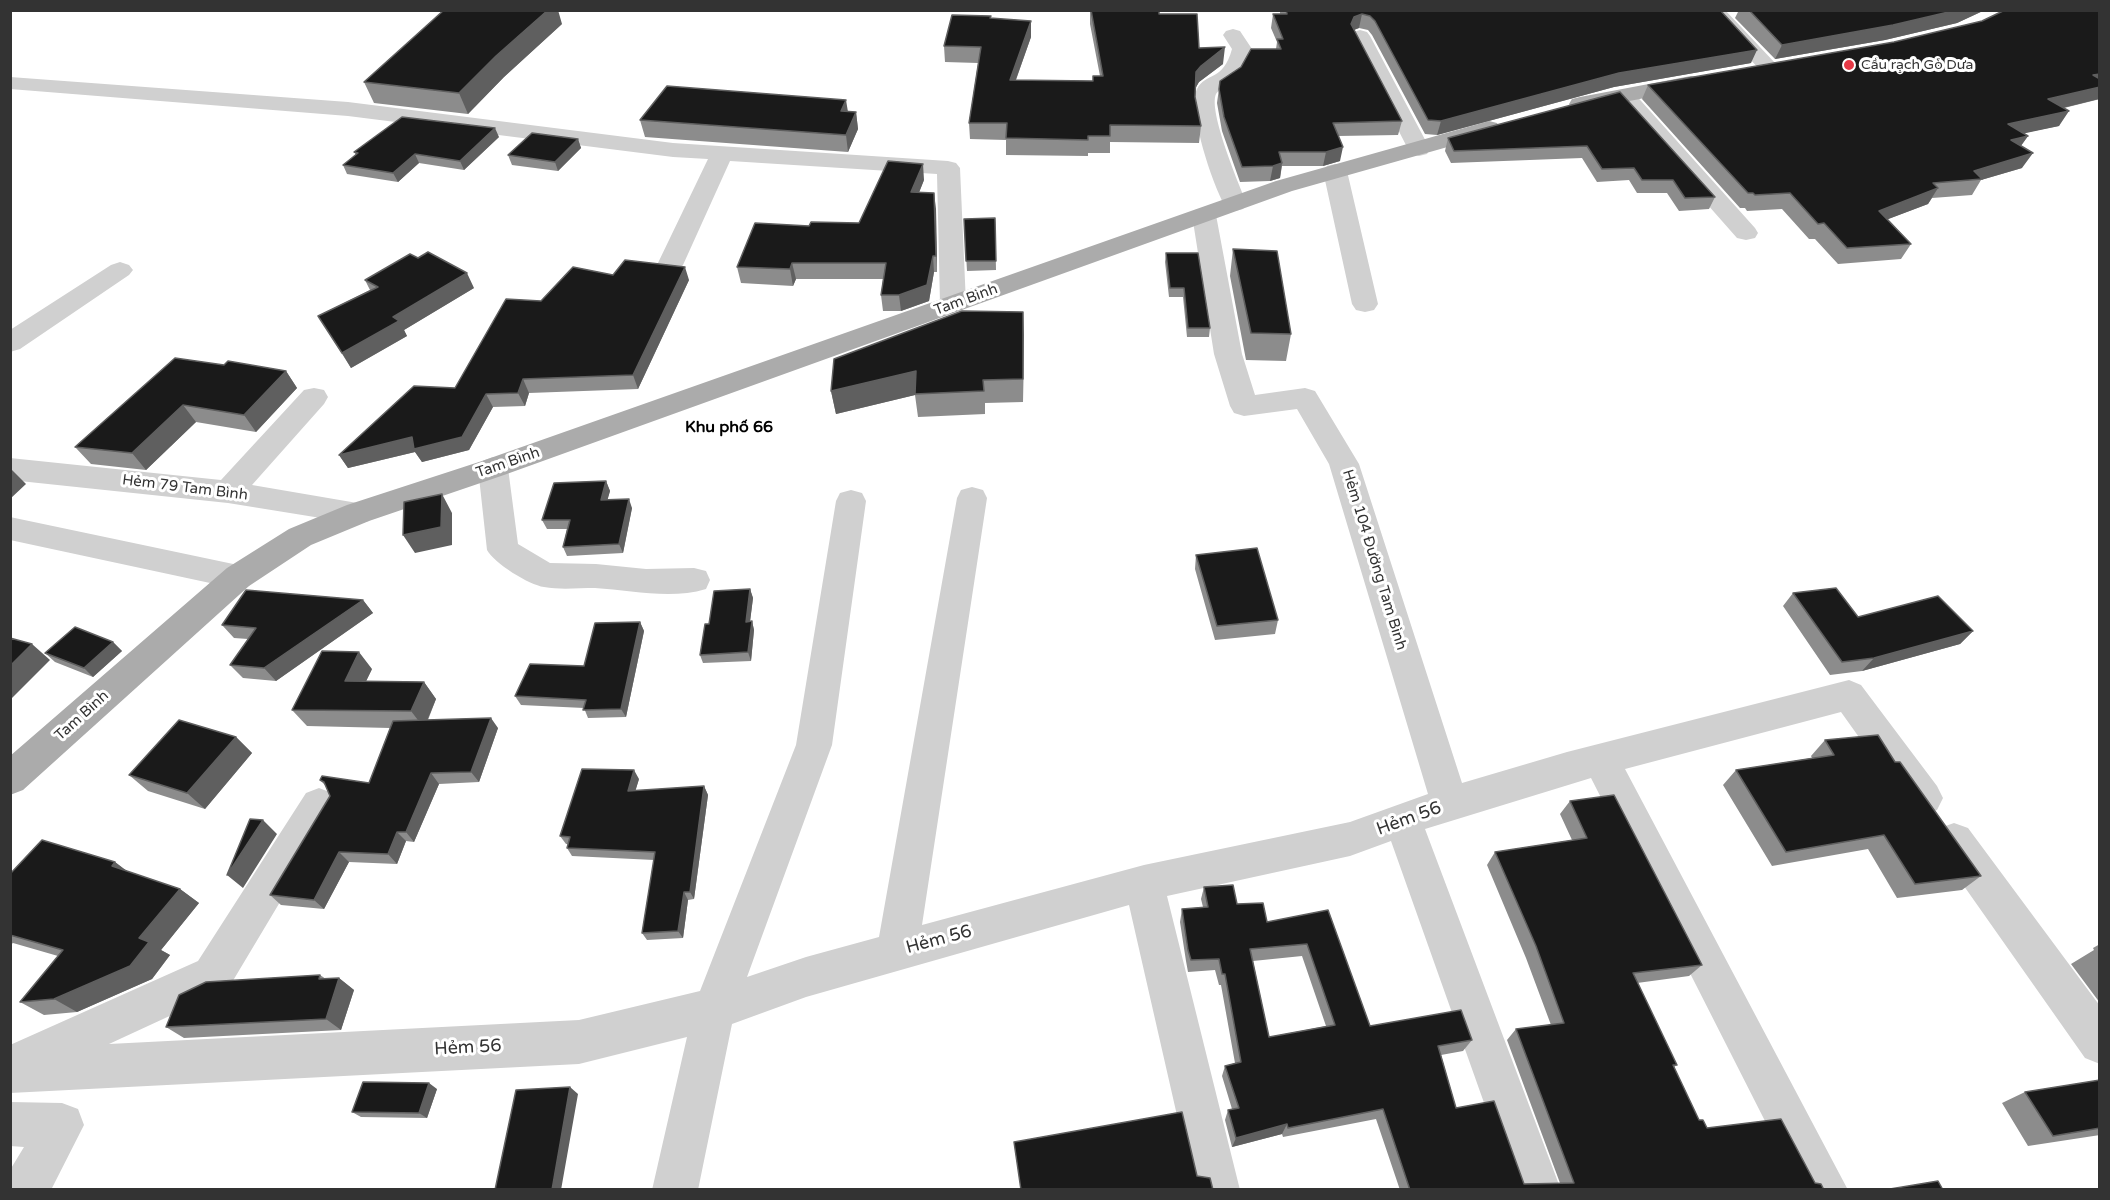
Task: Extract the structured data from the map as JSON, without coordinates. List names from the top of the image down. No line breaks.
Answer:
{"streets":{"main road":["Tam Bình"],"street":["Hẻm 79 Tam Bình","Hẻm 104 Đường Tam Bình","Hẻm 56"]},"crossings":[["Tam Bình","Hẻm 79 Tam Bình"],["Tam Bình","Hẻm 104 Đường Tam Bình"],["Hẻm 104 Đường Tam Bình","Hẻm 56"]],"districts":["Khu phố 66"],"places":["Cầu rạch Gò Dưa"]}
